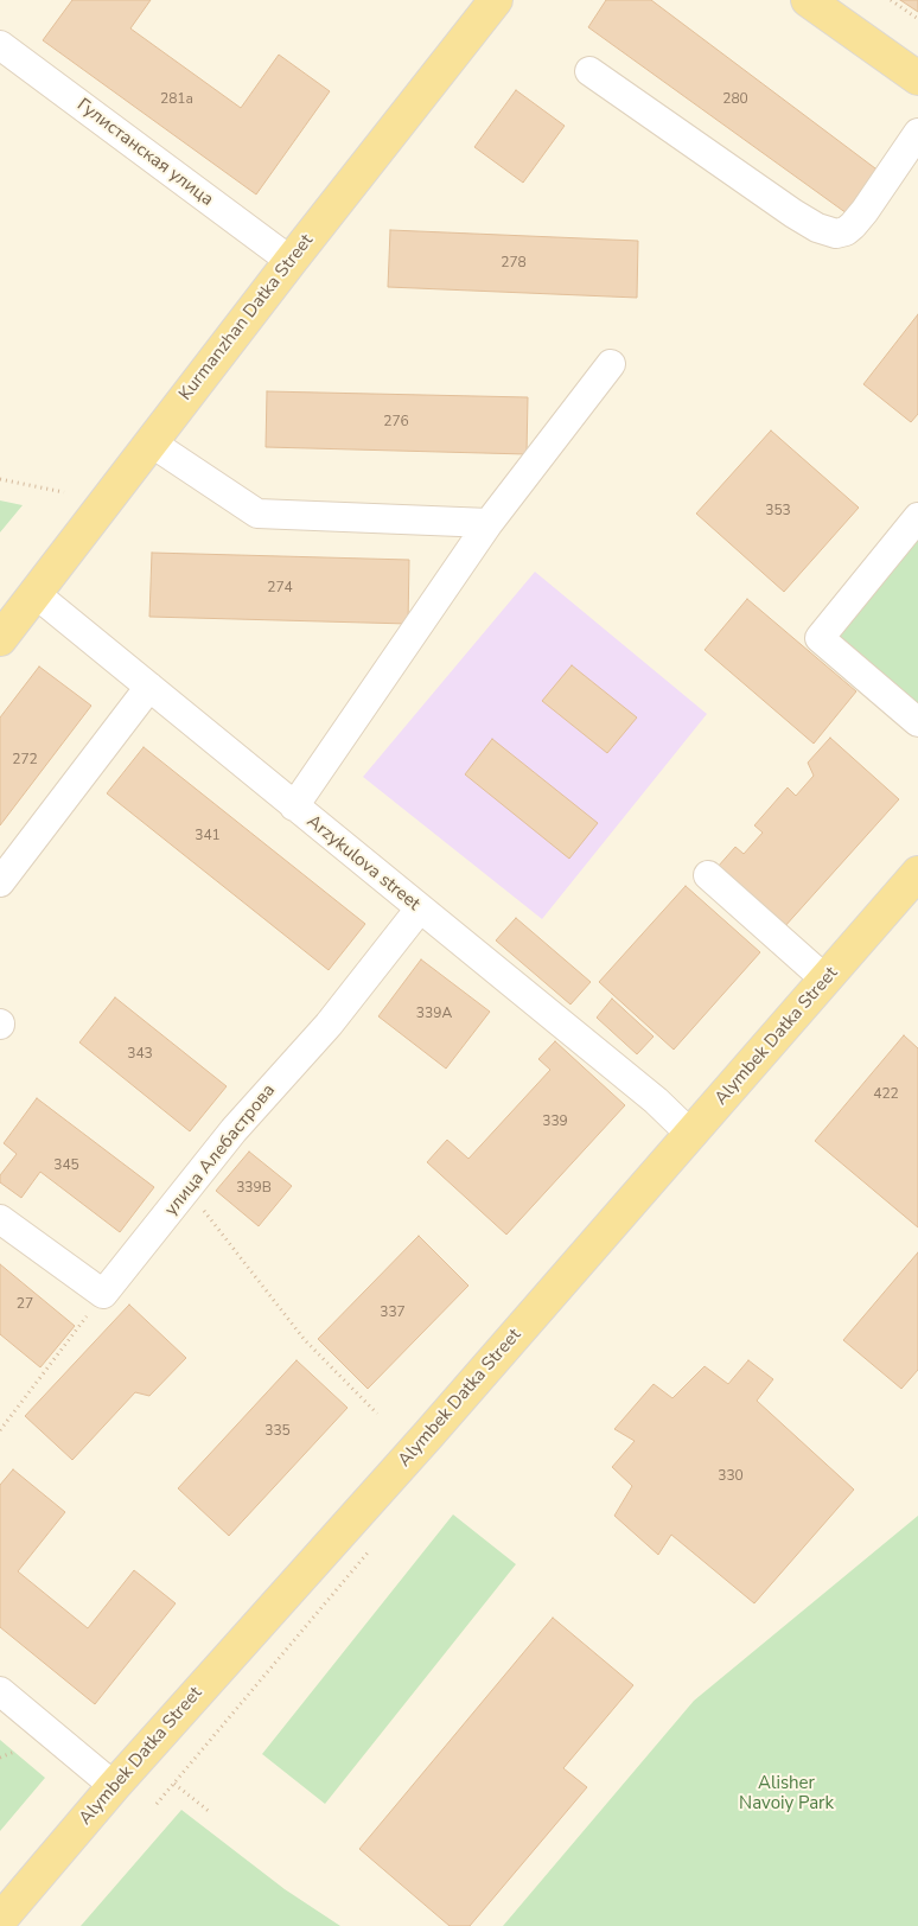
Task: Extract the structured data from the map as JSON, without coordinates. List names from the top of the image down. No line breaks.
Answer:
{"streets":{"main road":["Kurmanzhan Datka Street","Alymbek Datka Street"],"street":["Гулистанская улица","Arzykulova street","улица Алебастрова"]},"crossings":[["Гулистанская улица","Kurmanzhan Datka Street"],["Kurmanzhan Datka Street","Arzykulova street"],["Arzykulova street","Alymbek Datka Street"],["Arzykulova street","улица Алебастрова"]],"parks":["Alisher Navoiy Park"],"house_numbers":["281а","280","278","276","353","274","272","341","339А","343","422","339","345","339В","27","337","335","330"]}
